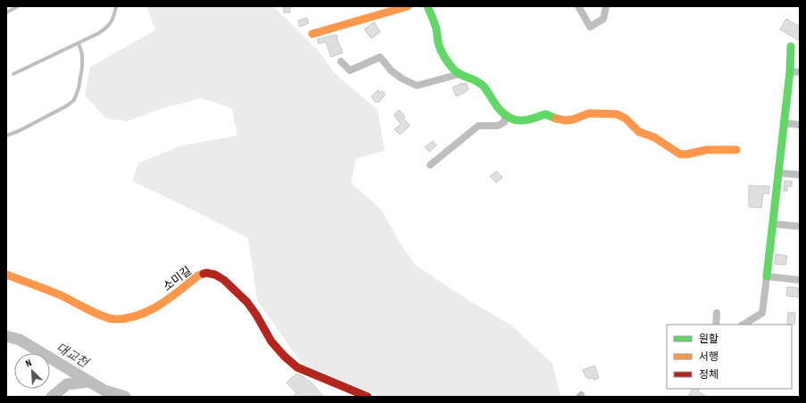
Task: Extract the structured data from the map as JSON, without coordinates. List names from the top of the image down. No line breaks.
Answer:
{"streets":{"street":["소미길"]},"water":["대교천"],"legend":["원활","서행","정체"],"north":"top left"}
